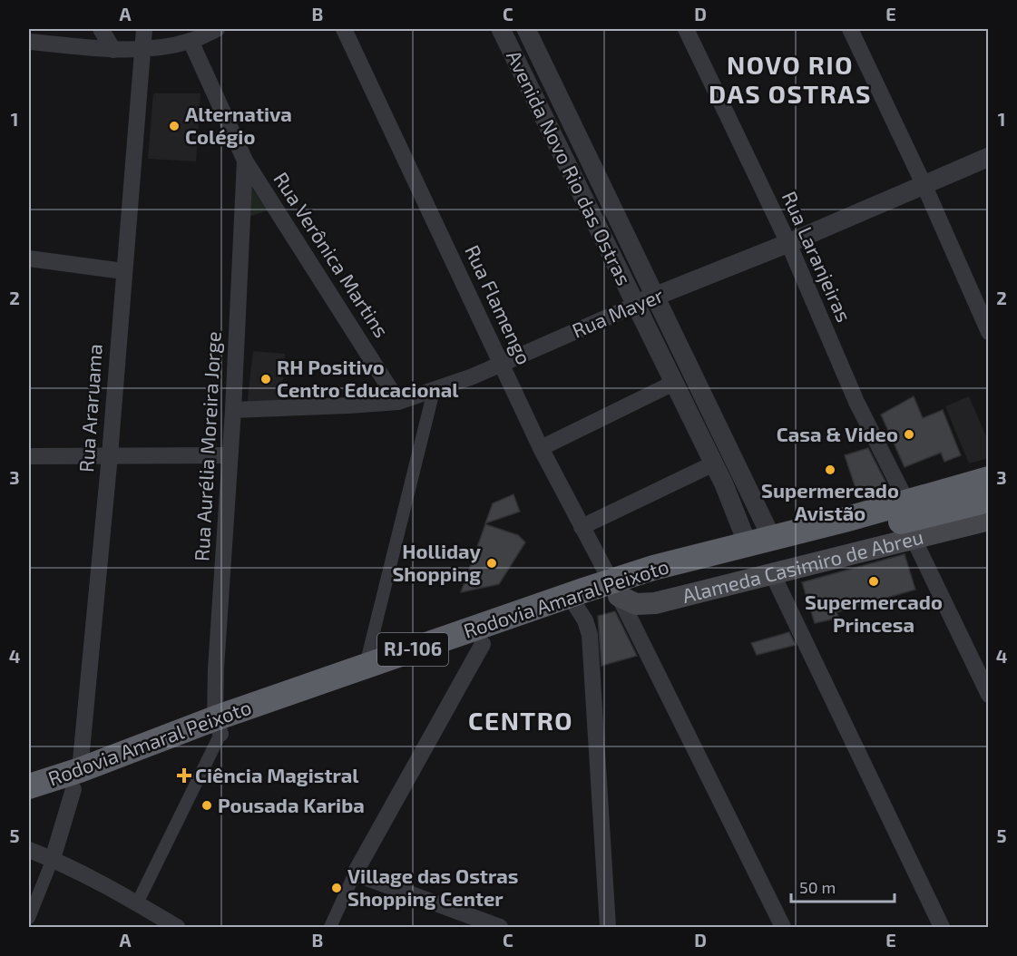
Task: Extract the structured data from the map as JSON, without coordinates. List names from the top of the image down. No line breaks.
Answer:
{"streets":{"highway":["Rodovia Amaral Peixoto","RJ-106"],"main road":["Alameda Casimiro de Abreu"],"street":["Avenida Novo Rio das Ostras","Rua Verônica Martins","Rua Laranjeiras","Rua Flamengo","Rua Mayer","Rua Araruama","Rua Aurélia Moreira Jorge"]},"crossings":[["Avenida Novo Rio das Ostras","Rua Mayer"],["Avenida Novo Rio das Ostras","Rodovia Amaral Peixoto"],["Rua Verônica Martins","Rua Mayer"],["Rua Verônica Martins","Rua Aurélia Moreira Jorge"],["Rua Laranjeiras","Rua Mayer"],["Rua Laranjeiras","Rodovia Amaral Peixoto"],["Rua Flamengo","Rua Mayer"],["Rua Flamengo","Alameda Casimiro de Abreu"],["Rua Flamengo","Rodovia Amaral Peixoto"],["Rua Mayer","Rua Aurélia Moreira Jorge"],["Rua Araruama","Rodovia Amaral Peixoto"],["Rua Aurélia Moreira Jorge","Rodovia Amaral Peixoto"],["Alameda Casimiro de Abreu","Rodovia Amaral Peixoto"]],"districts":["NOVO RIO DAS OSTRAS","CENTRO"],"places":{"other":["Alternativa Colégio","RH Positivo Centro Educacional","Casa & Video","Supermercado Avistão","Holliday Shopping","Supermercado Princesa","Pousada Kariba","Village das Ostras Shopping Center"],"health":["Ciência Magistral"]},"scale_bar":"50 m","grid":{"columns":["A","B","C","D","E"],"rows":["1","2","3","4","5"]}}
